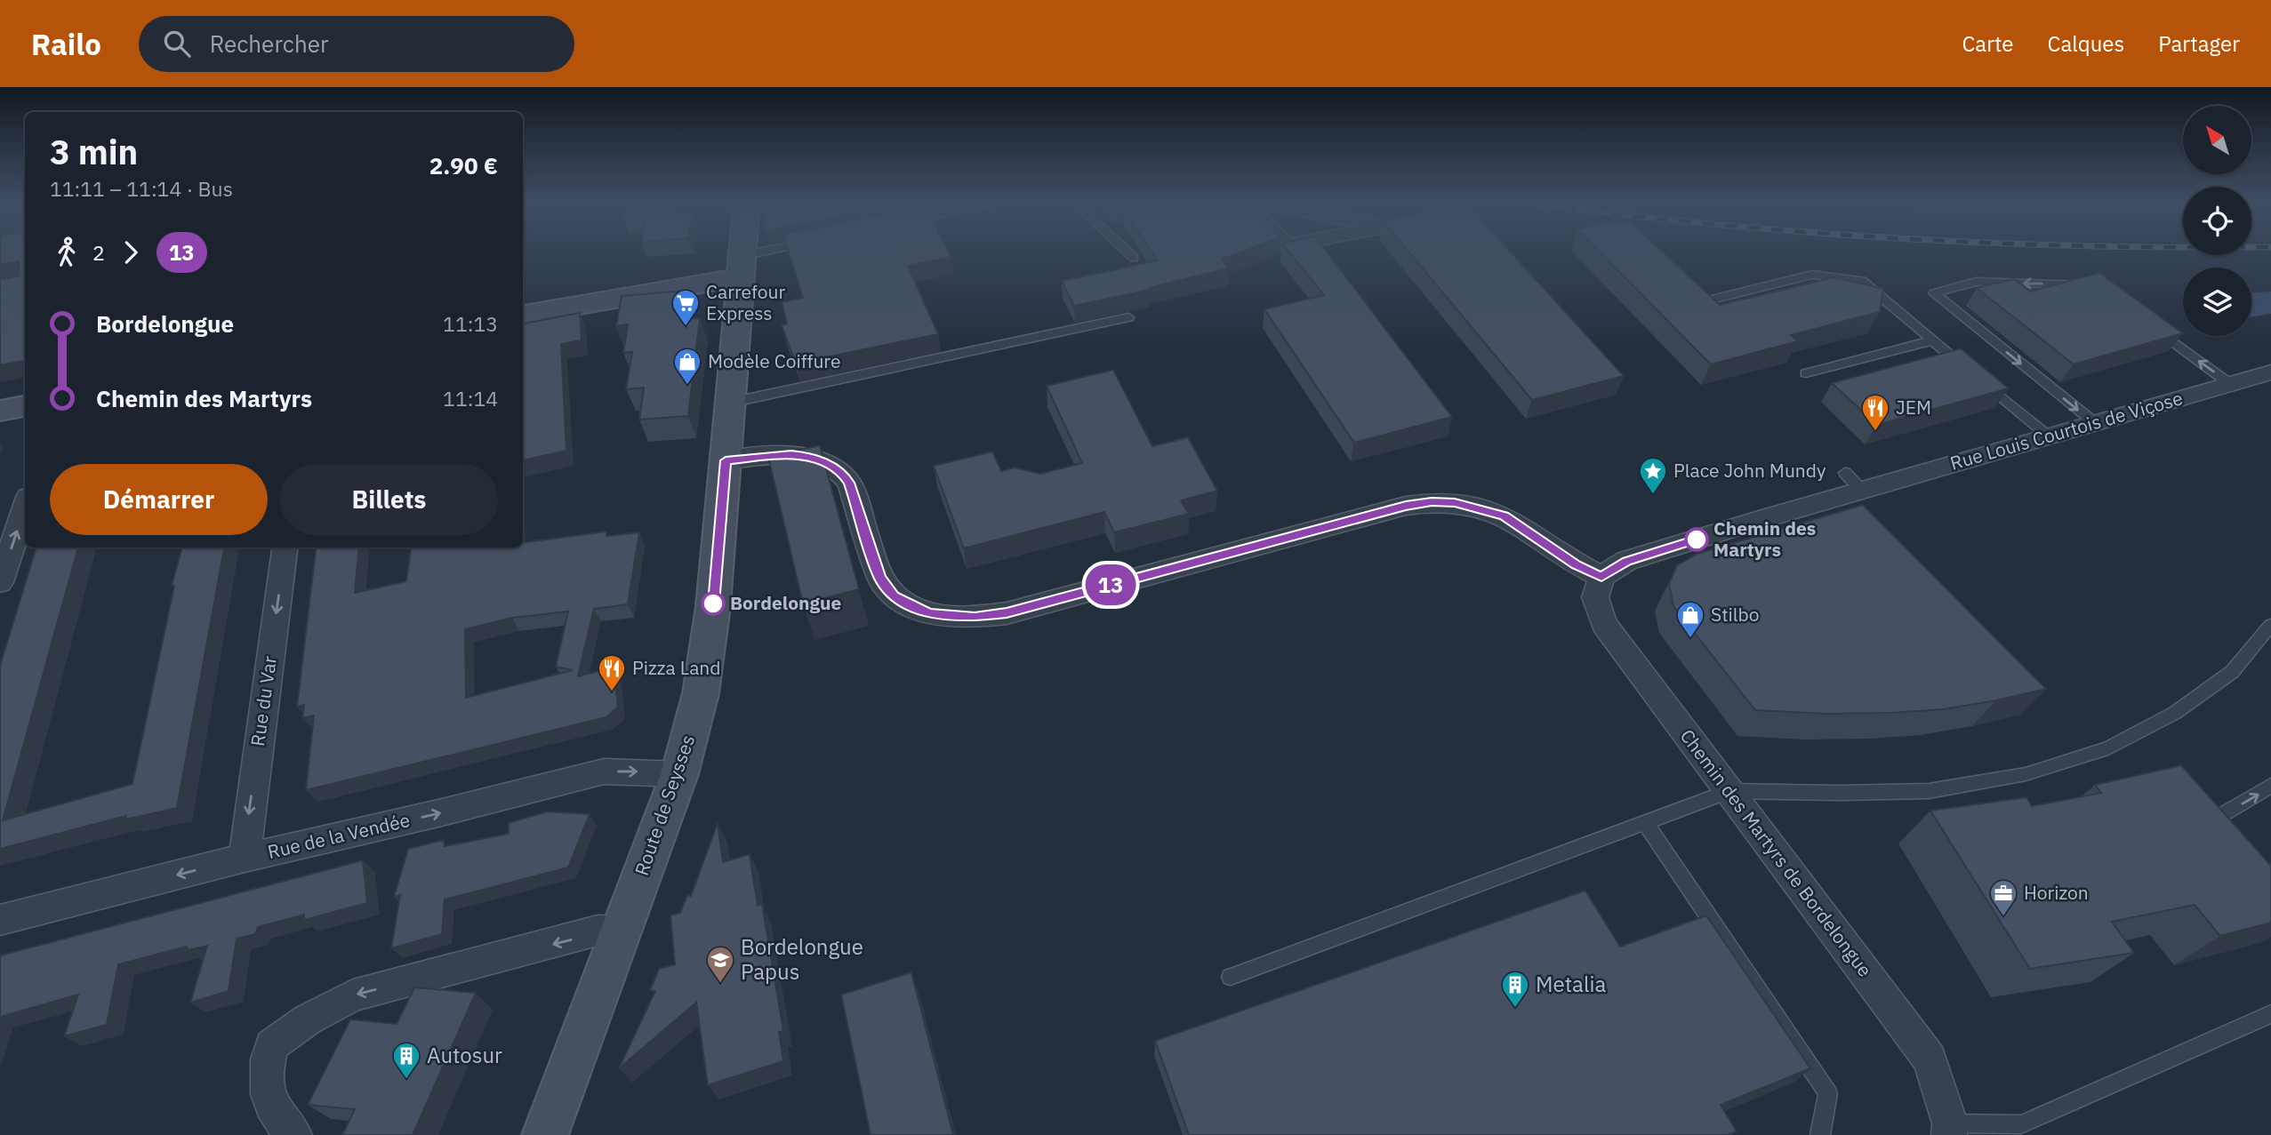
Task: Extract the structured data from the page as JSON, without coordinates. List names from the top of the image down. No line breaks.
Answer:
{"streets":{"main road":["Route de Seysses"],"street":["Rue Louis Courtois de Viçose","Rue du Var","Rue de la Vendée","Chemin des Martyrs de Bordelongue"]},"crossings":[["Rue Louis Courtois de Viçose","Chemin des Martyrs de Bordelongue"],["Rue du Var","Rue de la Vendée"],["Route de Seysses","Rue de la Vendée"]],"one_way":["Rue du Var"],"places":{"supermarket":["Carrefour Express"],"shop":["Modèle Coiffure","Stilbo"],"restaurant":["JEM","Pizza Land"],"place":["Place John Mundy"],"other":["Chemin des Martyrs","Bordelongue"],"office":["Horizon"],"school or university":["Bordelongue Papus"],"building":["Metalia","Autosur"]},"lines":["bus line 13"],"north":"top left","page":{"header":"Railo","search":"Rechercher","nav":["Carte","Calques","Partager"],"on_map":"13","heading":["3 min","11:11 – 11:14 · Bus","2.90 €"],"legs":["2","13"],"list":[{"name":"Bordelongue","value":"11:13"},{"name":"Chemin des Martyrs","value":"11:14"}],"buttons":["Démarrer","Billets"]}}
